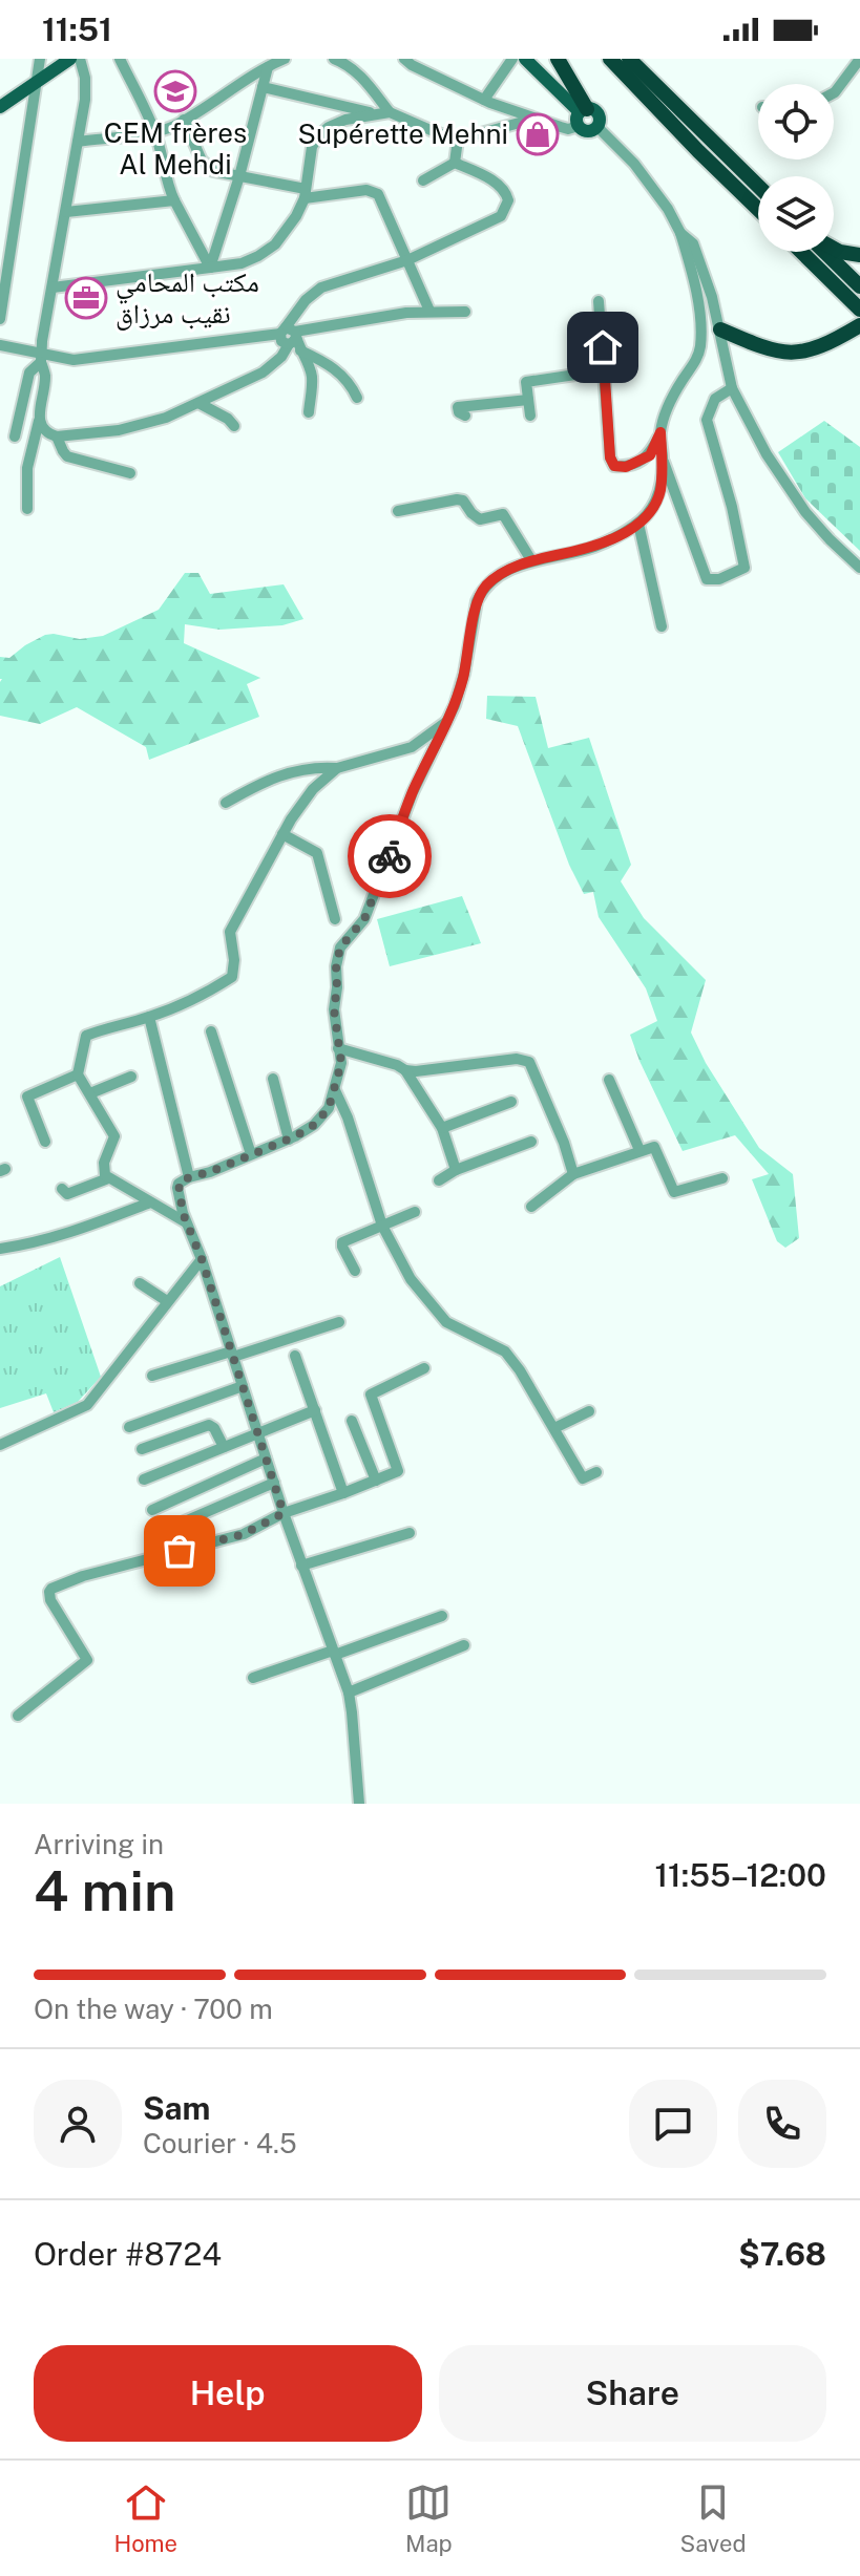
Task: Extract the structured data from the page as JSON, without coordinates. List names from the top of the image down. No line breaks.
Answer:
{"places":{"school or university":["CEM frères Al Mehdi"],"shop":["Supérette Mehni"],"office":["مكتب المحامي نقيب مرزاق"]},"page":{"status":"11:51","heading":["4 min","Arriving in","11:55–12:00"],"panel":["Sam","Courier · 4.5","Order #8724","$7.68"],"bar":"On the way · 700 m","buttons":["Help","Share"],"tabs":["Home","Map","Saved"]}}
